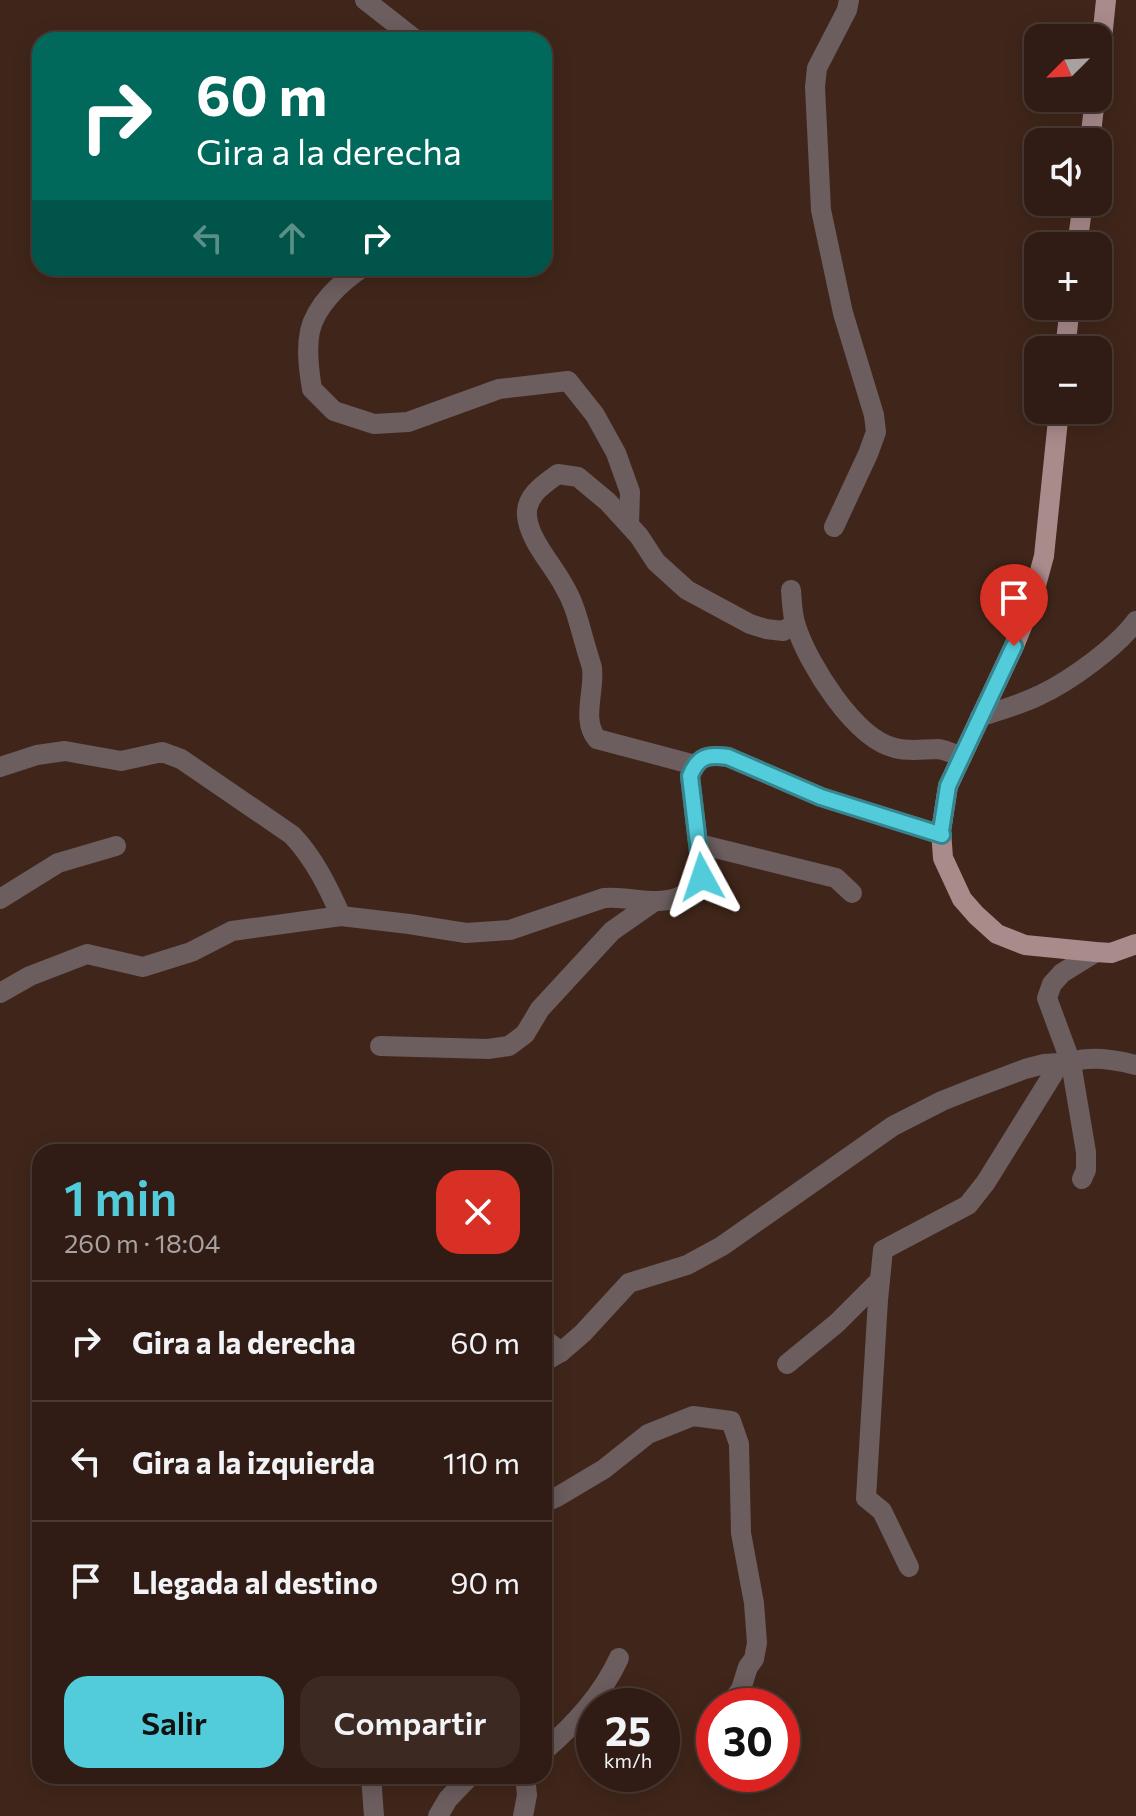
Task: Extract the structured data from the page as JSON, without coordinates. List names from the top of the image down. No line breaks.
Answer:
{"north":"bottom left","page":{"map_buttons":["+","−"],"turn":["60 m","Gira a la derecha"],"heading":["1 min","260 m · 18:04"],"list":[{"name":"Gira a la derecha","value":"60 m"},{"name":"Gira a la izquierda","value":"110 m"},{"name":"Llegada al destino","value":"90 m"}],"buttons":["Salir","Compartir"],"speed":"25 km/h","limit":"30"}}
